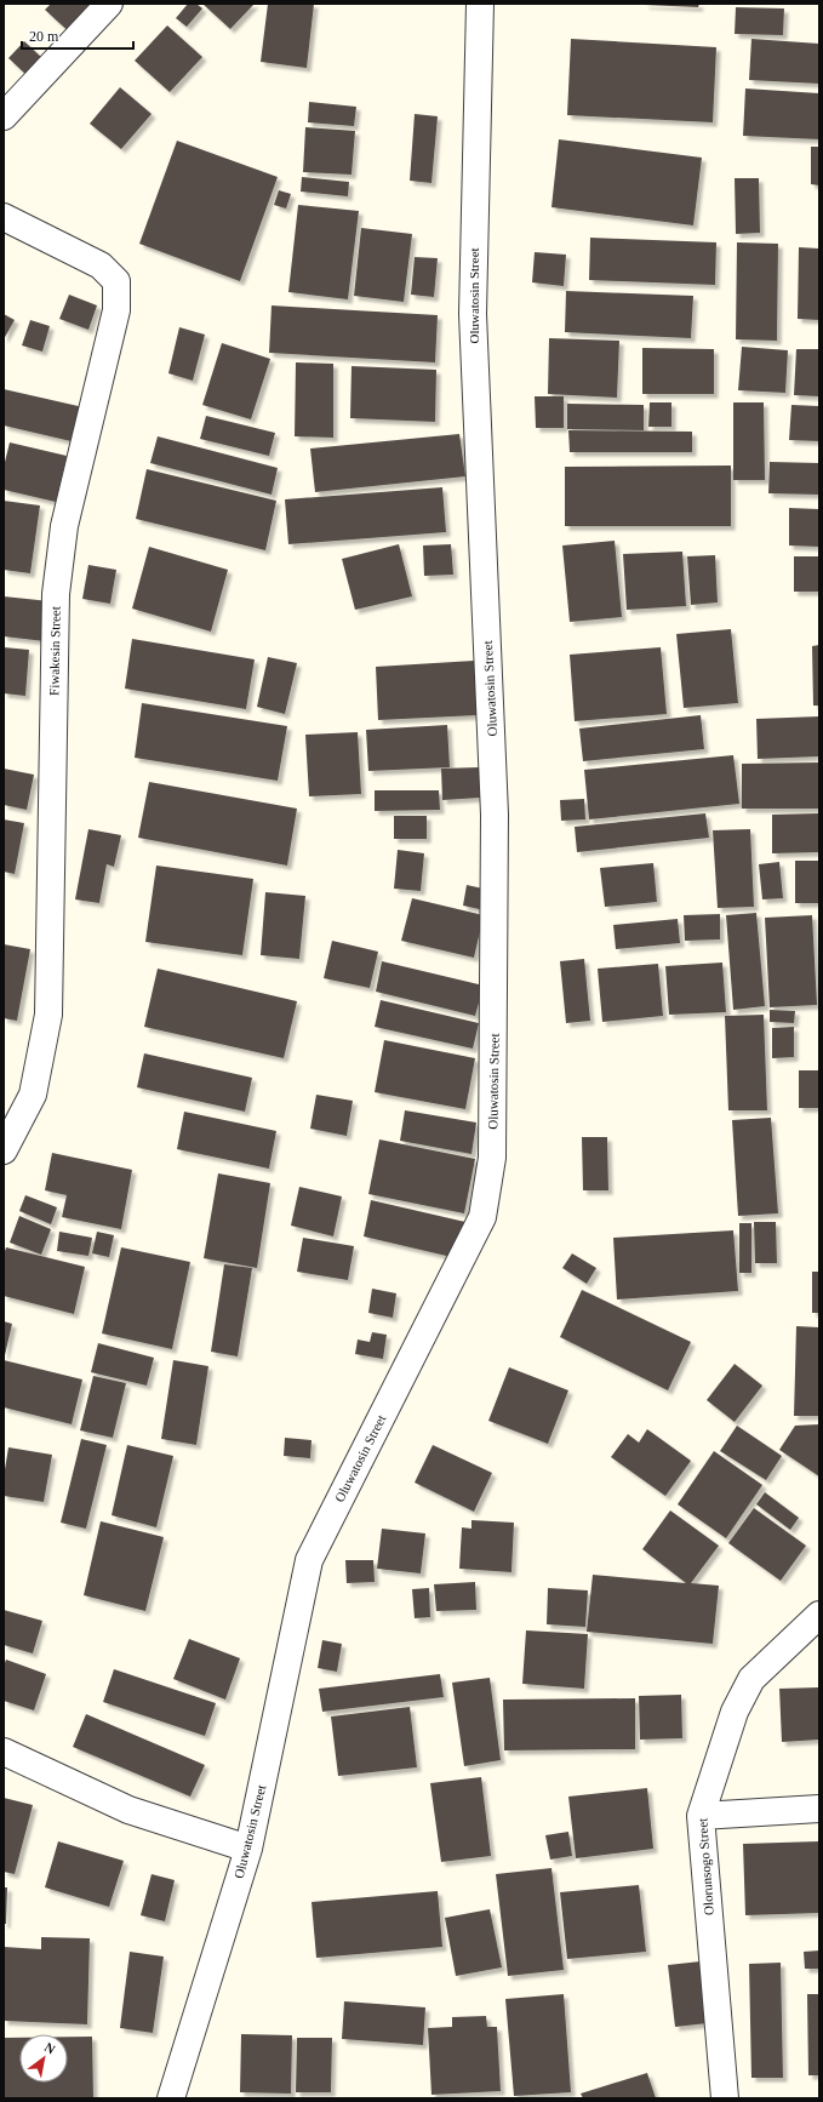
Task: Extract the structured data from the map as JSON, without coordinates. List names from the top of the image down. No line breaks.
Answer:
{"streets":{"street":["Oluwatosin Street","Fiwakesin Street","Olorunsogo Street"]},"scale_bar":"20 m","north":"top right"}
